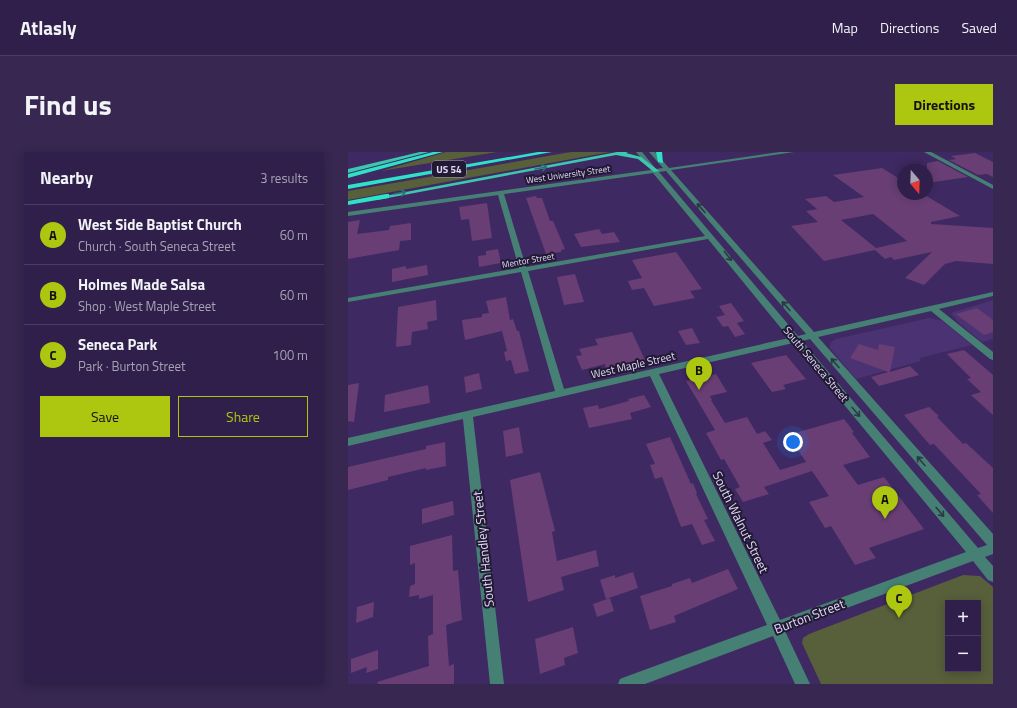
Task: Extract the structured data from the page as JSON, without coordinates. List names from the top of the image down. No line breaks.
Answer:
{"streets":{"highway":["US 54"],"street":["West University Street","Mentor Street","South Seneca Street","West Maple Street","South Walnut Street","South Handley Street","Burton Street"]},"crossings":[["West University Street","South Seneca Street"],["Mentor Street","South Seneca Street"],["South Seneca Street","West Maple Street"],["South Seneca Street","Burton Street"],["West Maple Street","South Walnut Street"],["West Maple Street","South Handley Street"],["South Walnut Street","Burton Street"]],"north":"bottom","page":{"header":"Atlasly","nav":["Map","Directions","Saved"],"title":"Find us","buttons":["Directions",["Save","Share"]],"heading":["Nearby","3 results"],"list":[{"mark":"A","name":"West Side Baptist Church","note":"Church · South Seneca Street","value":"60 m"},{"mark":"B","name":"Holmes Made Salsa","note":"Shop · West Maple Street","value":"60 m"},{"mark":"C","name":"Seneca Park","note":"Park · Burton Street","value":"100 m"}],"pins":["B","A","C"],"map_buttons":["+","−"]}}
